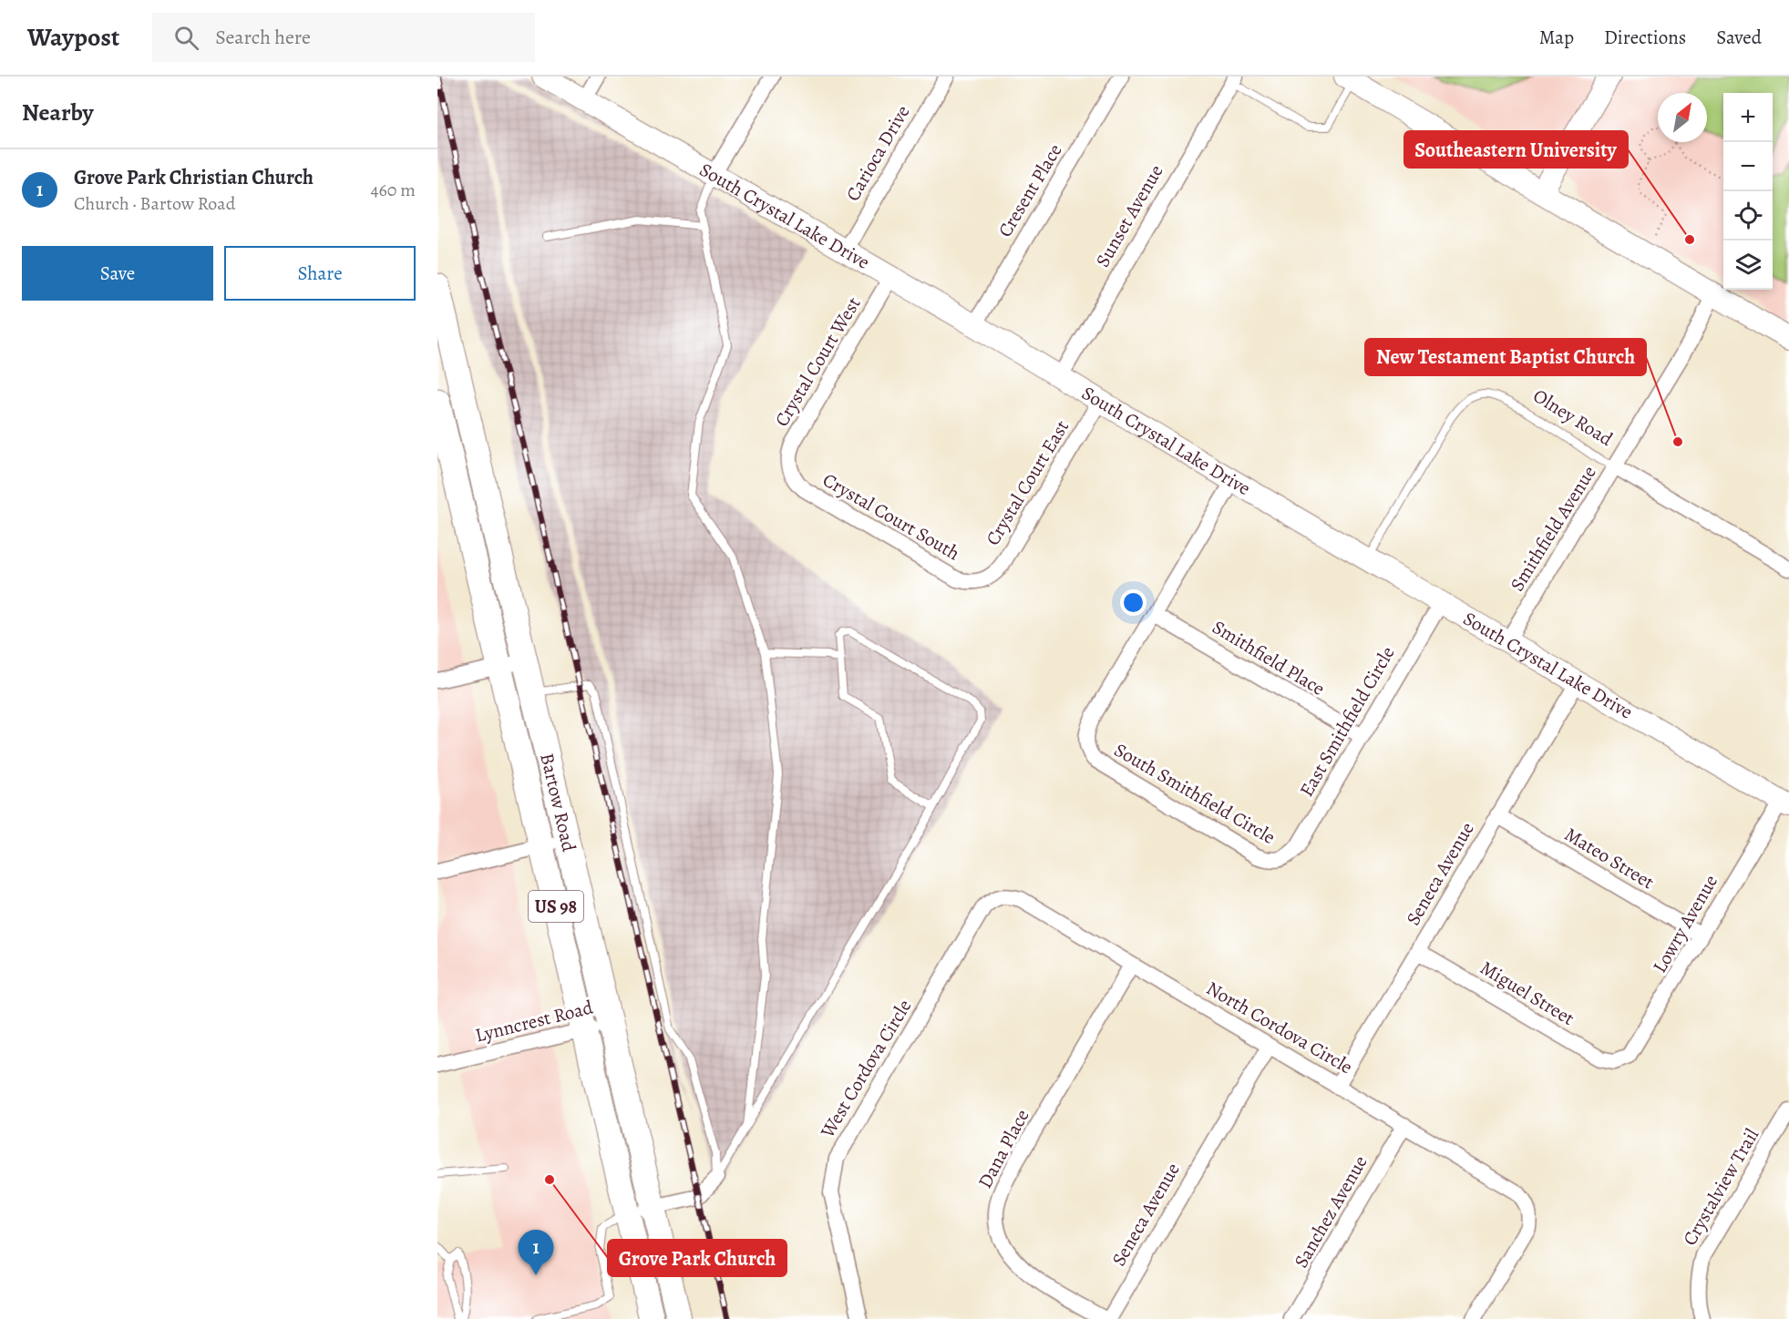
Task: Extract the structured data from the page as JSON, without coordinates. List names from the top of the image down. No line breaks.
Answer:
{"streets":{"main road":["Bartow Road","US 98"],"street":["Carioca Drive","Cresent Place","South Crystal Lake Drive","Sunset Avenue","Crystal Court West","Olney Road","Crystal Court East","Crystal Court South","Smithfield Avenue","Smithfield Place","East Smithfield Circle","South Smithfield Circle","Mateo Street","Seneca Avenue","Lowry Avenue","Miguel Street","Lynncrest Road","North Cordova Circle","West Cordova Circle","Dana Place","Crystalview Trail","Sanchez Avenue"]},"crossings":[["Carioca Drive","South Crystal Lake Drive"],["Cresent Place","South Crystal Lake Drive"],["South Crystal Lake Drive","Sunset Avenue"],["South Crystal Lake Drive","Crystal Court West"],["South Crystal Lake Drive","Olney Road"],["South Crystal Lake Drive","Crystal Court East"],["South Crystal Lake Drive","Smithfield Avenue"],["South Crystal Lake Drive","East Smithfield Circle"],["South Crystal Lake Drive","Seneca Avenue"],["South Crystal Lake Drive","Lowry Avenue"],["Crystal Court West","Crystal Court South"],["Olney Road","Smithfield Avenue"],["Crystal Court East","Crystal Court South"],["Smithfield Place","East Smithfield Circle"],["Smithfield Place","South Smithfield Circle"],["East Smithfield Circle","South Smithfield Circle"],["Bartow Road","Lynncrest Road"],["Mateo Street","Seneca Avenue"],["Mateo Street","Lowry Avenue"],["Seneca Avenue","Miguel Street"],["Seneca Avenue","North Cordova Circle"],["Lowry Avenue","Miguel Street"],["North Cordova Circle","West Cordova Circle"],["North Cordova Circle","Dana Place"],["North Cordova Circle","Sanchez Avenue"]],"places":["Southeastern University","New Testament Baptist Church","Grove Park Church"],"north":"top right","page":{"header":"Waypost","search":"Search here","nav":["Map","Directions","Saved"],"heading":"Nearby","map_buttons":["+","−"],"list":[{"mark":"1","name":"Grove Park Christian Church","note":"Church · Bartow Road","value":"460 m"}],"buttons":["Save","Share"],"pins":"1"}}
